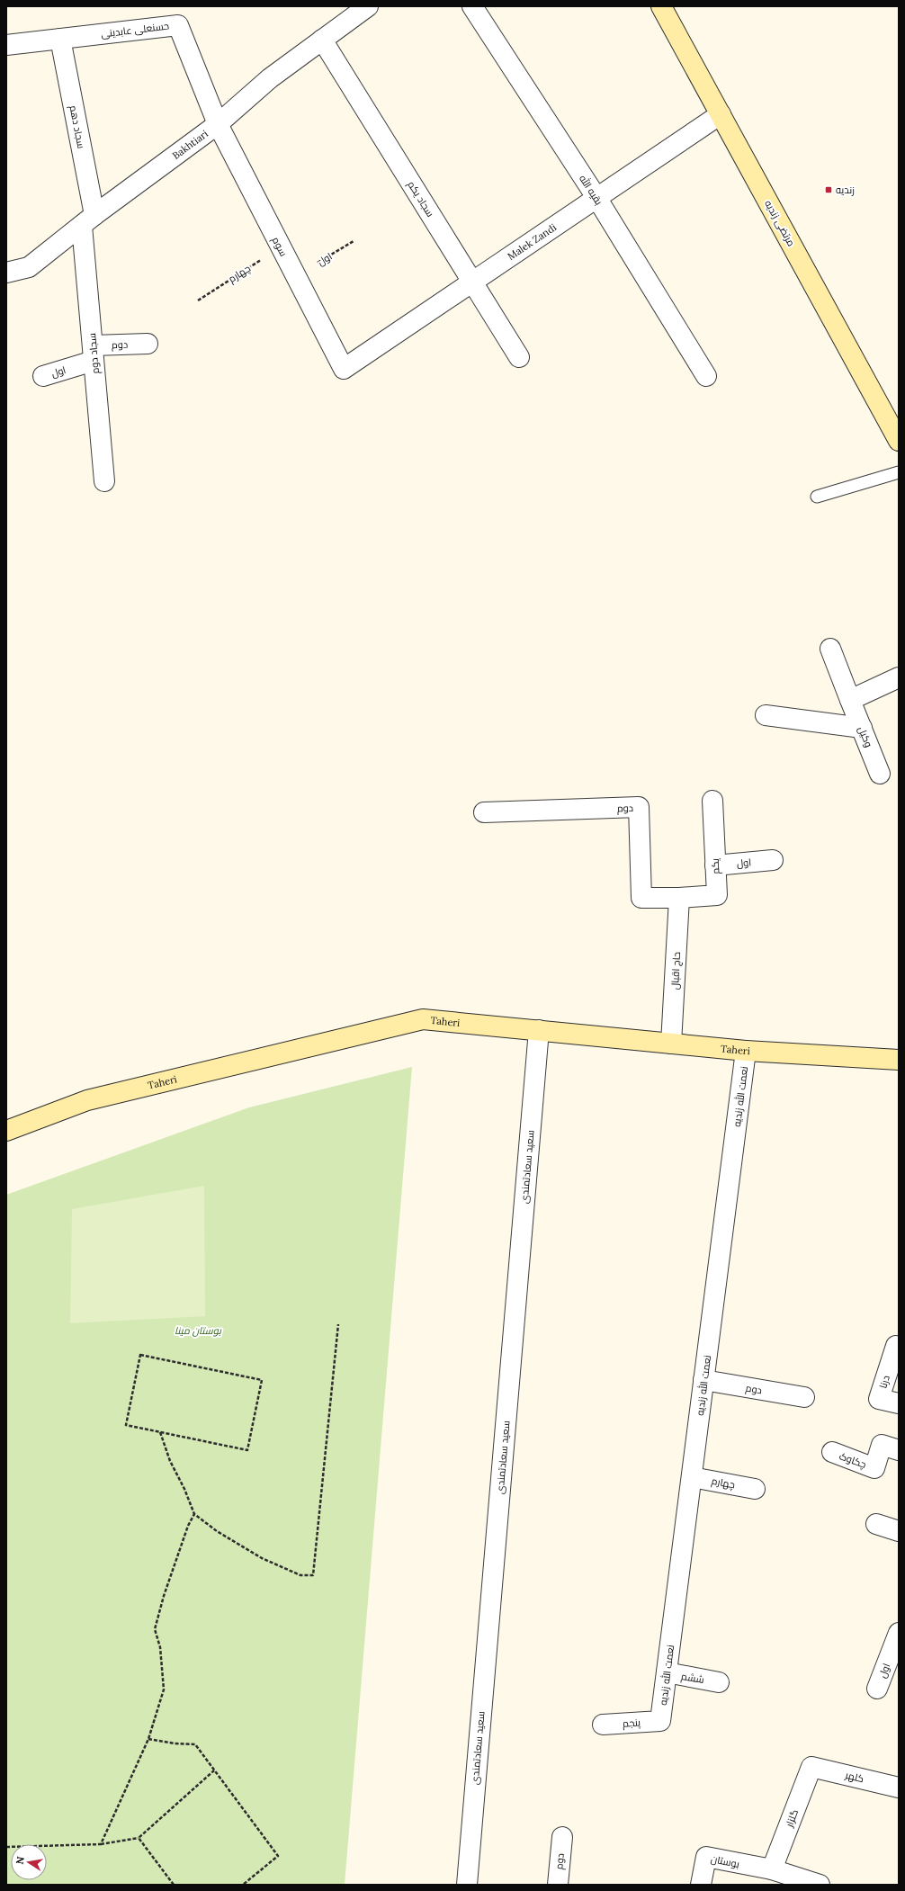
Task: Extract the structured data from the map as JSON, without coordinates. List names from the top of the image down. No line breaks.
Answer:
{"streets":{"street":["حسنعلی عابدینی","سجاد دهم","Bakhtiari","بقیه الله","سجاد یکم","مرتضی زندیه","Malek Zandi","سوم","اول","چهارم","دوم","سجاد دوم","وکیل","یکم","حاج اقبال","Taheri","نعمت الله زندیه","سعید سعادتمندی","درنا","چکاوک","ششم","پنجم","کلهر","گلزار","بوستان"]},"crossings":[["حسنعلی عابدینی","سجاد دهم"],["حسنعلی عابدینی","Bakhtiari"],["حسنعلی عابدینی","سوم"],["سجاد دهم","Bakhtiari"],["سجاد دهم","سجاد دوم"],["Bakhtiari","سجاد یکم"],["Bakhtiari","سوم"],["Bakhtiari","سجاد دوم"],["بقیه الله","Malek Zandi"],["سجاد یکم","Malek Zandi"],["مرتضی زندیه","Malek Zandi"],["Malek Zandi","سوم"],["سوم","اول"],["سوم","چهارم"],["اول","دوم"],["اول","سجاد دوم"],["اول","یکم"],["چهارم","نعمت الله زندیه"],["دوم","سجاد دوم"],["دوم","یکم"],["دوم","حاج اقبال"],["دوم","نعمت الله زندیه"],["یکم","حاج اقبال"],["حاج اقبال","Taheri"],["Taheri","نعمت الله زندیه"],["Taheri","سعید سعادتمندی"],["نعمت الله زندیه","ششم"],["نعمت الله زندیه","پنجم"],["کلهر","گلزار"],["گلزار","بوستان"]],"parks":["بوستان مینا"],"places":{"transit":["زندیه"]},"north":"left"}
